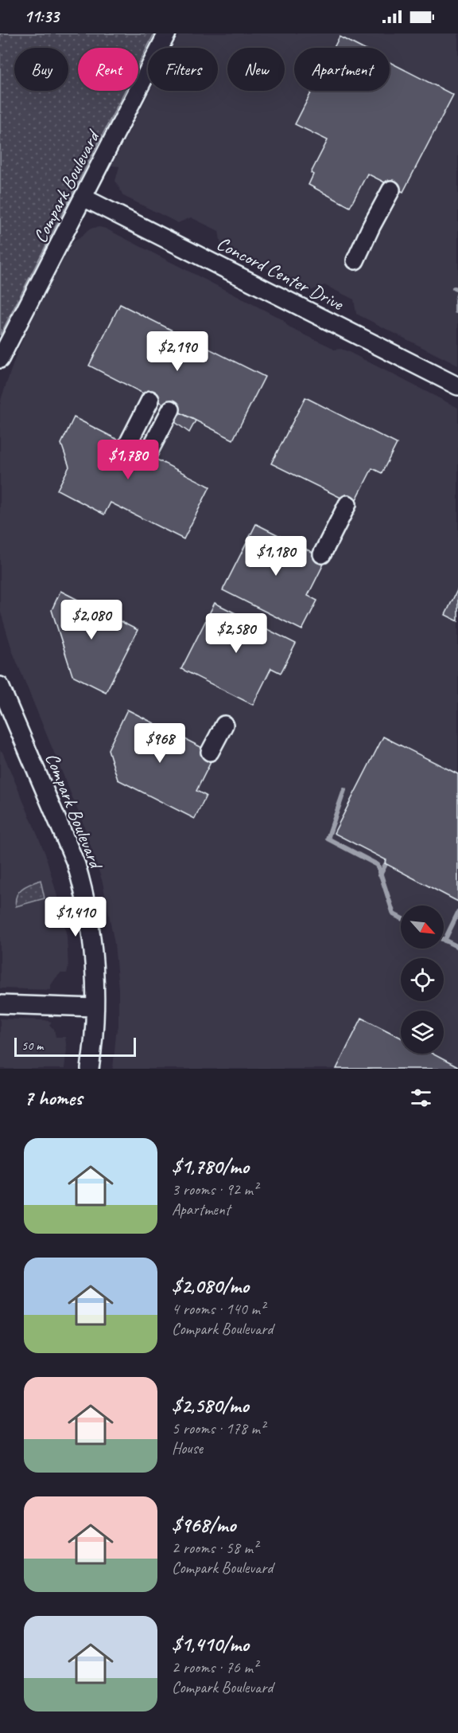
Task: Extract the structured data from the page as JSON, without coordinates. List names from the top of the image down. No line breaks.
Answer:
{"streets":{"street":["Compark Boulevard","Concord Center Drive"]},"crossings":[["Compark Boulevard","Concord Center Drive"]],"scale_bar":"50 m","north":"bottom right","page":{"status":"11:33","chip":["Buy","Rent","Filters","New","Apartment"],"price":["$2,190","$1,780","$1,180","$2,080","$2,580","$968","$1,410"],"scale":"50 m","heading":"7 homes","list":[{"name":"$1,780/mo","note":"3 rooms · 92 m² · Apartment"},{"name":"$2,080/mo","note":"4 rooms · 140 m² · Compark Boulevard"},{"name":"$2,580/mo","note":"5 rooms · 178 m² · House"},{"name":"$968/mo","note":"2 rooms · 58 m² · Compark Boulevard"},{"name":"$1,410/mo","note":"2 rooms · 76 m² · Compark Boulevard"}]}}
